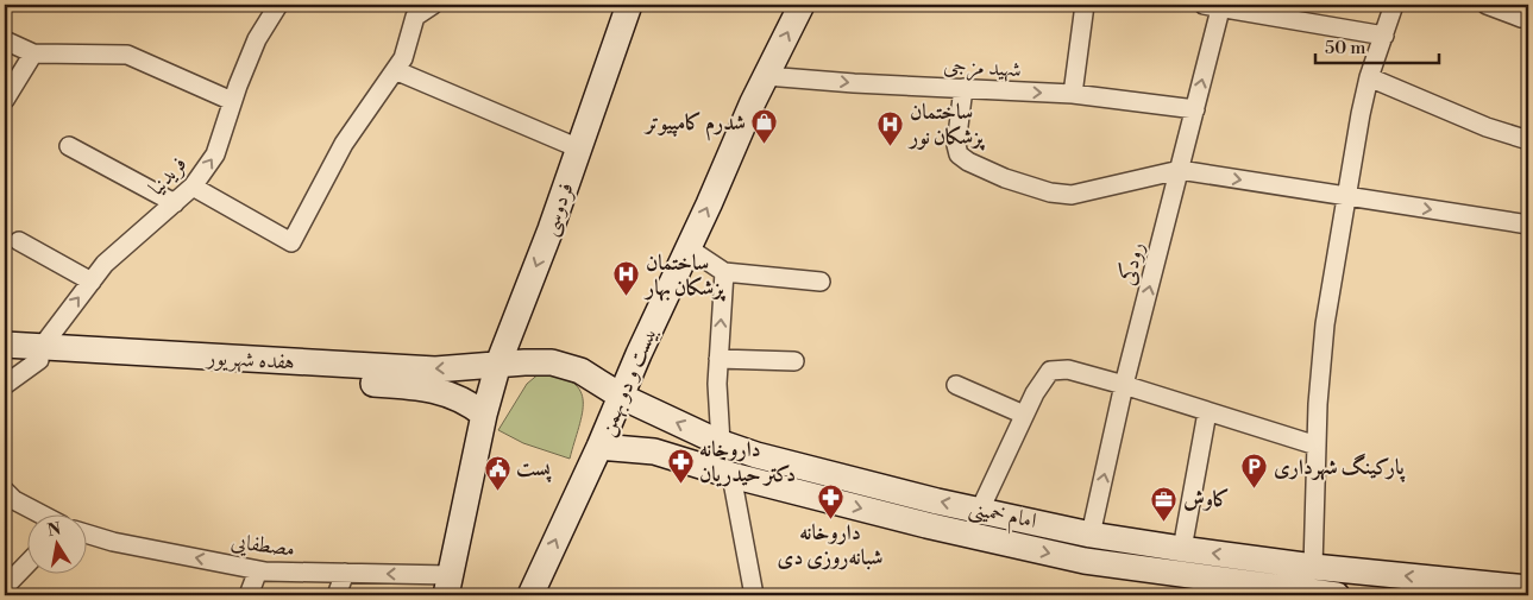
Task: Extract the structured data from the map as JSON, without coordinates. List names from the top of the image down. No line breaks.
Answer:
{"streets":{"main road":["فردوسی","هفده شهریور","بیست و دو بهمن","امام خمینی"],"street":["شهید مزجی","فریدنیا","رودکی","مصطفایی"]},"crossings":[["شهید مزجی","رودکی"],["شهید مزجی","بیست و دو بهمن"],["فریدنیا","هفده شهریور"],["فردوسی","هفده شهریور"],["فردوسی","امام خمینی"],["رودکی","امام خمینی"],["هفده شهریور","امام خمینی"],["بیست و دو بهمن","امام خمینی"]],"one_way":["شهید مزجی","فریدنیا","فردوسی","مصطفایی"],"places":{"shop":["شدرم کامپیوتر"],"hospital":["ساختمان پزشکان نور","ساختمان پزشکان بهار"],"pharmacy":["داروخانه دکتر حیدریان","داروخانه شبانه‌روزی دی"],"parking":["پارکینگ شهرداری"],"public building":["پست"],"office":["کاوش"]},"scale_bar":"50 m","north":"top"}
